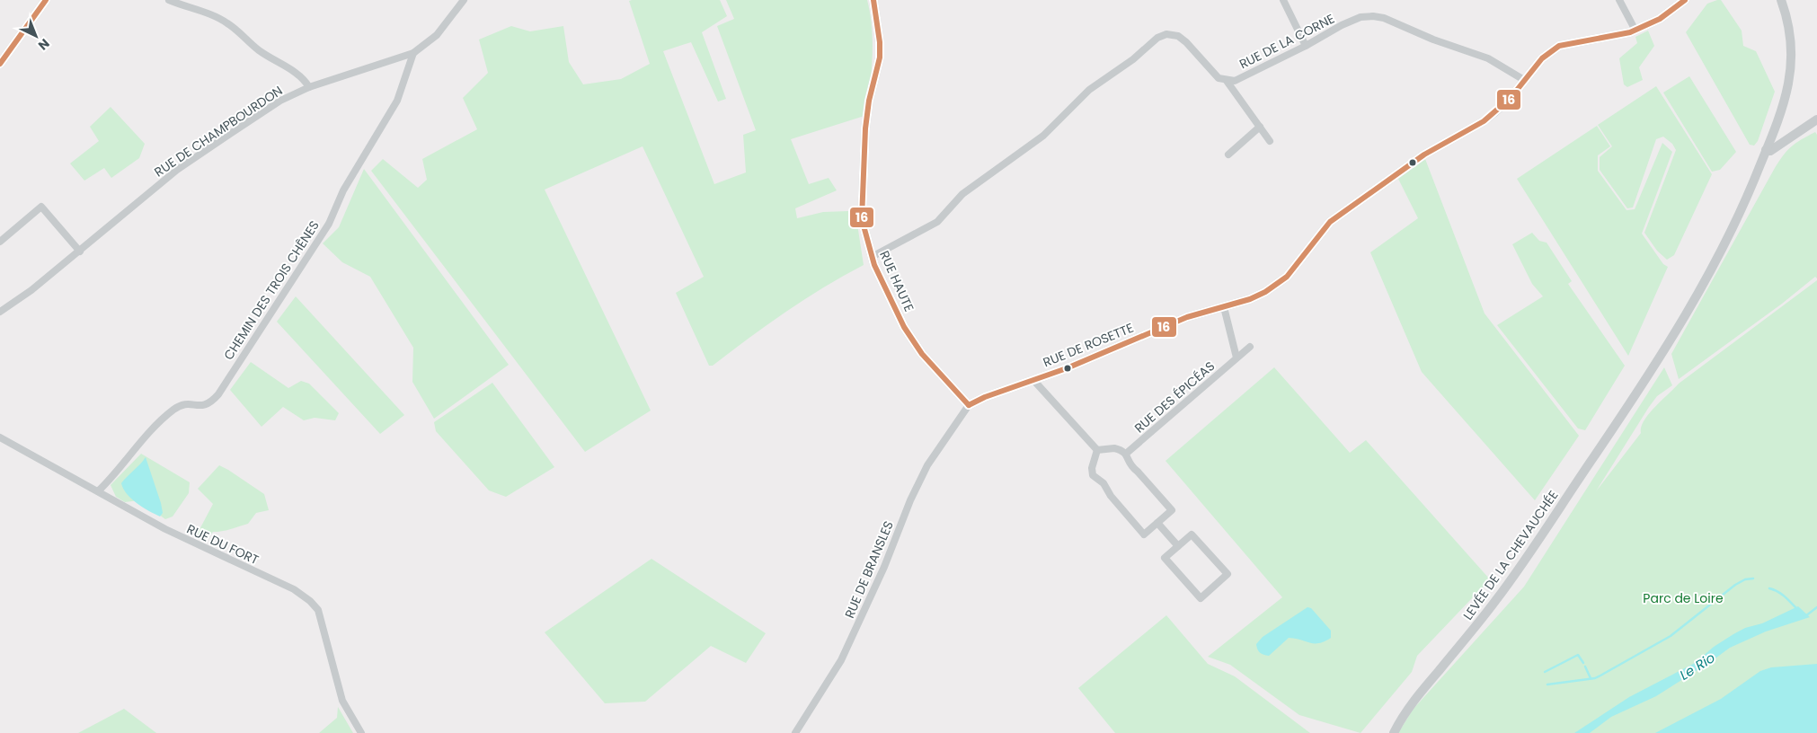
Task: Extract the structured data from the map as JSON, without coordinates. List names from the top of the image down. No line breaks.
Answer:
{"streets":{"street":["RUE DE LA CORNE","RUE DE CHAMPBOURDON","RUE HAUTE","CHEMIN DES TROIS CHÊNES","RUE DE ROSETTE","RUE DES ÉPICÉAS","RUE DU FORT","LEVÉE DE LA CHEVAUCHÉE","RUE DE BRANSLES"]},"crossings":[["RUE DE LA CORNE","RUE DE ROSETTE"],["RUE DE CHAMPBOURDON","CHEMIN DES TROIS CHÊNES"],["RUE HAUTE","RUE DE ROSETTE"],["RUE HAUTE","RUE DE BRANSLES"],["CHEMIN DES TROIS CHÊNES","RUE DU FORT"],["RUE DE ROSETTE","RUE DE BRANSLES"]],"water":["Le Rio"],"parks":["Parc de Loire"],"lines":["transit line 16"],"north":"bottom right"}
